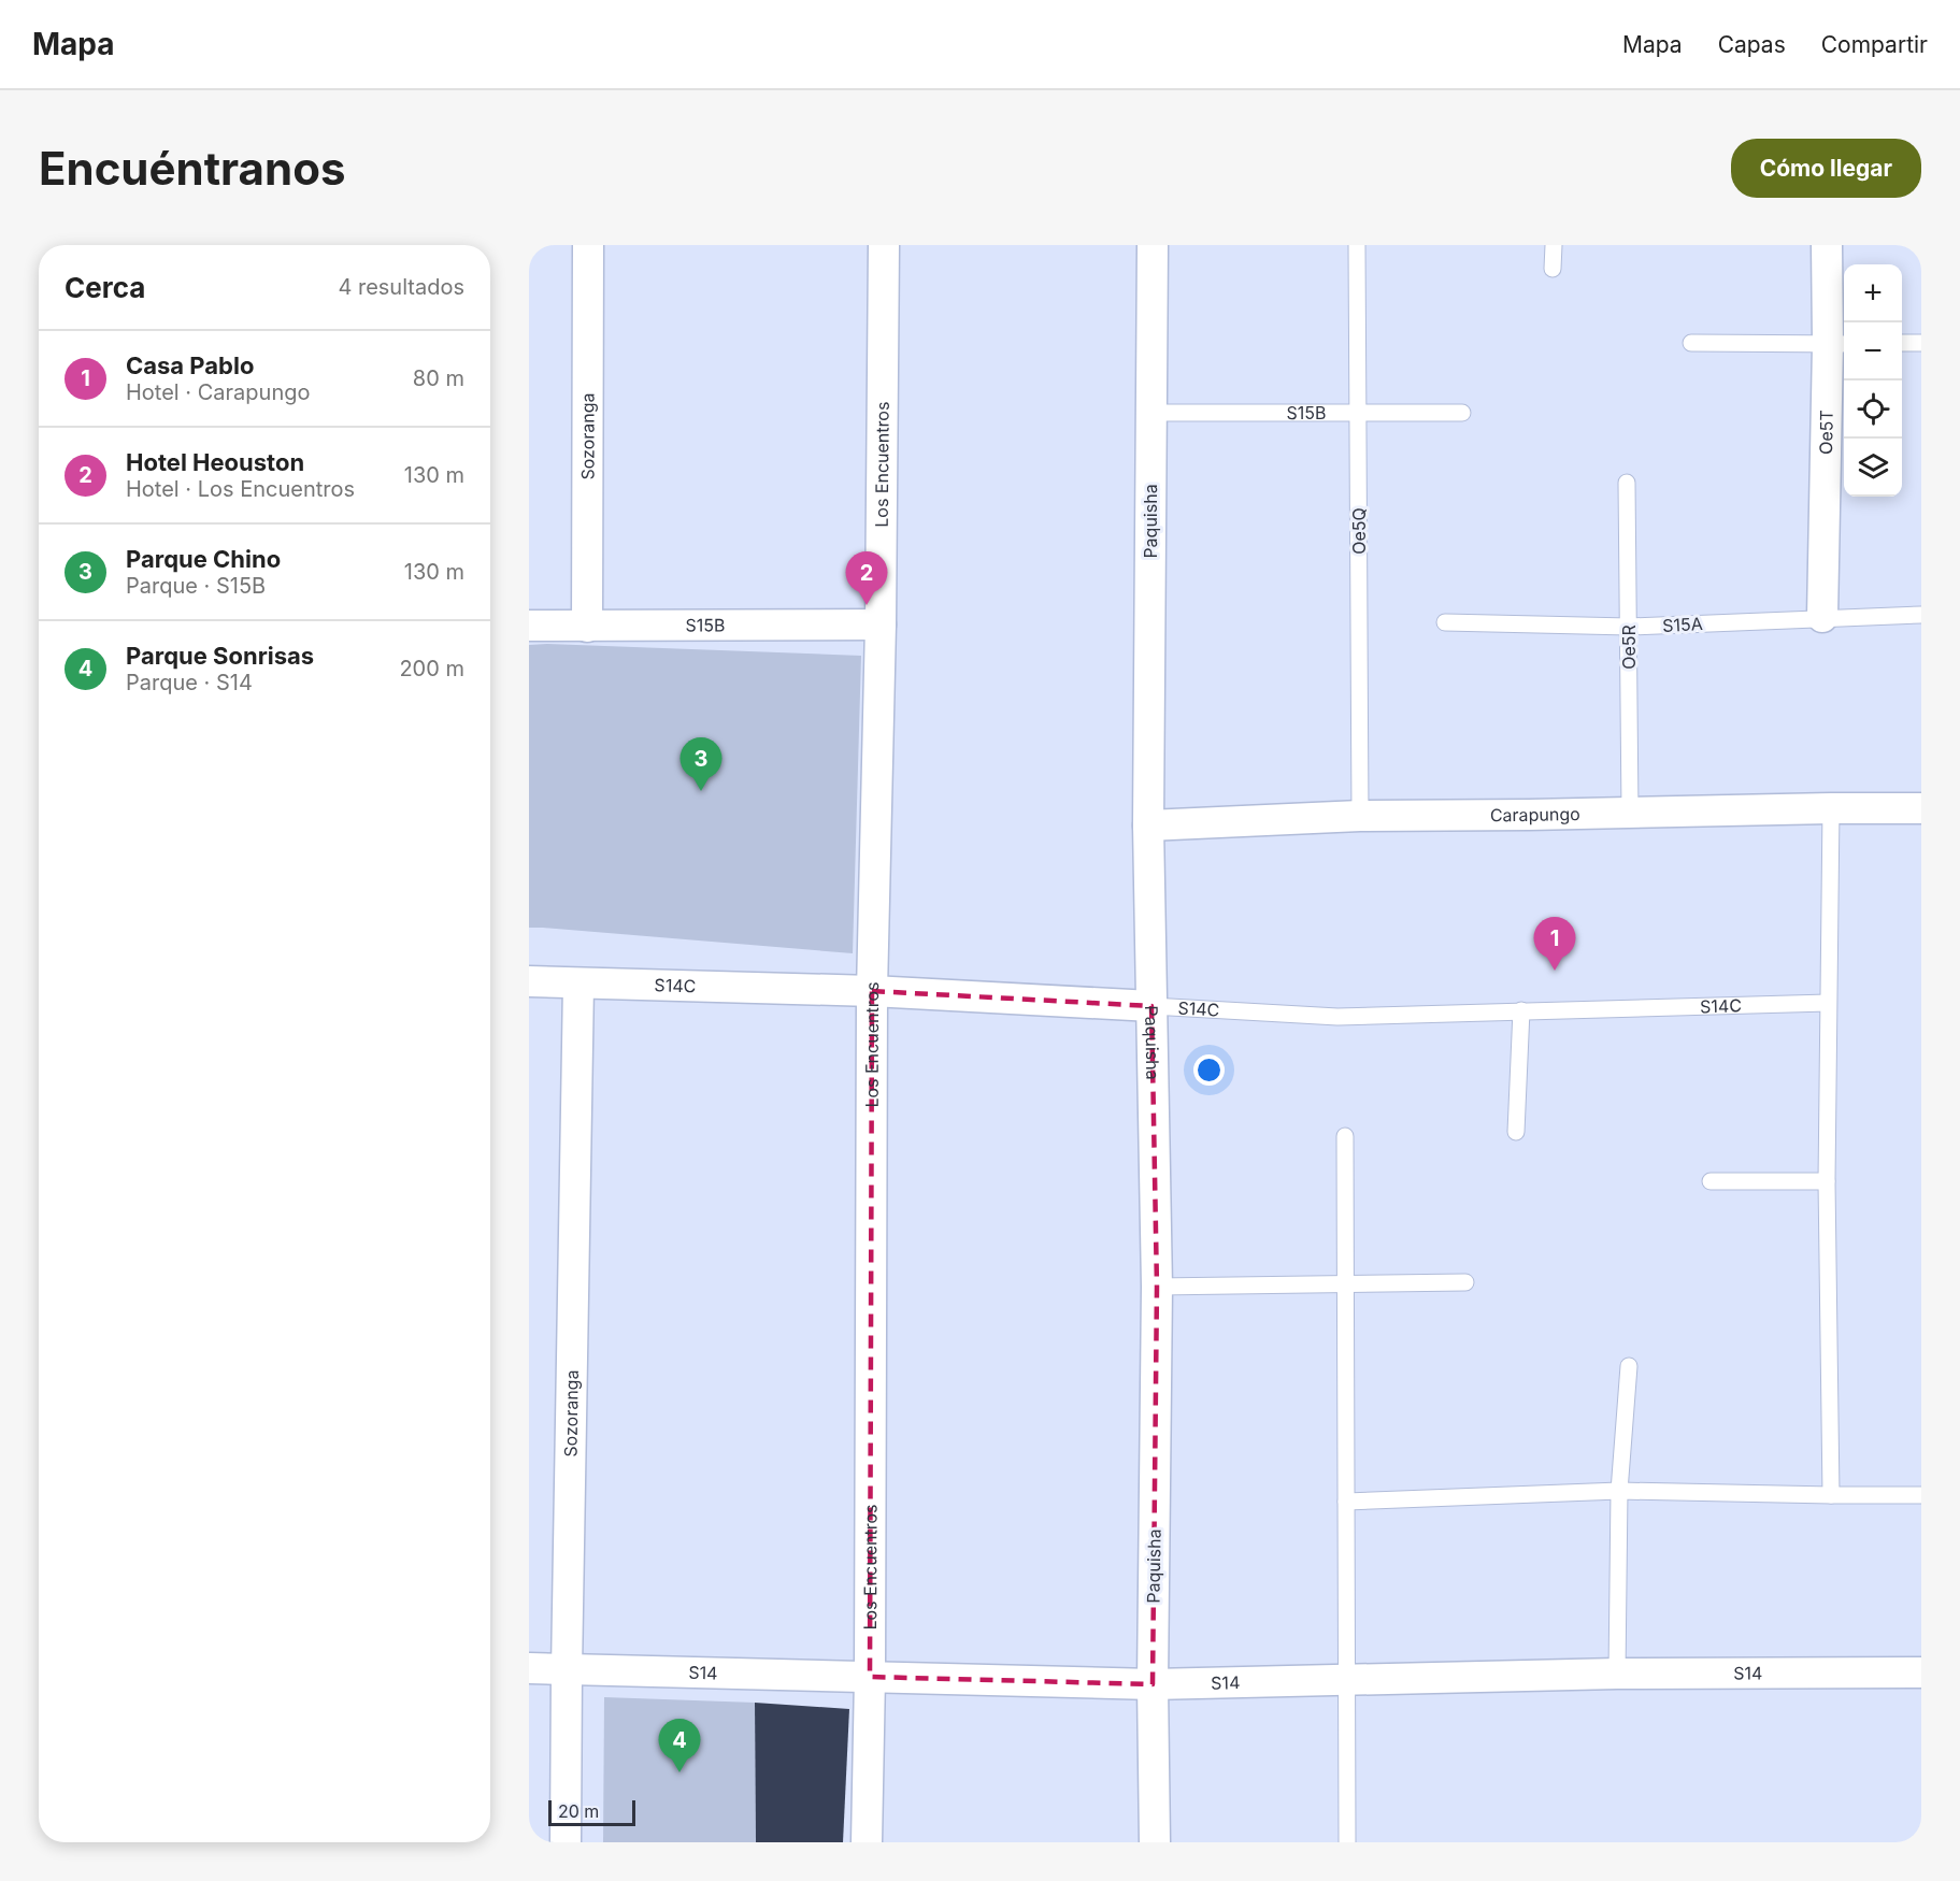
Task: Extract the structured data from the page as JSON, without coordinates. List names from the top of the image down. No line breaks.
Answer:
{"streets":{"street":["S15B","Oe5T","Sozoranga","Los Encuentros","Paquisha","Carapungo","S14C","S14"],"lane":["Oe5Q","S15A","Oe5R"]},"crossings":[["S15B","Sozoranga"],["S15B","Los Encuentros"],["S15B","Paquisha"],["S15B","Oe5Q"],["Oe5T","S15A"],["Sozoranga","S14C"],["Sozoranga","S14"],["Los Encuentros","S14C"],["Los Encuentros","S14"],["Paquisha","Carapungo"],["Paquisha","S14C"],["Paquisha","S14"],["Oe5Q","Carapungo"],["S15A","Oe5R"],["Oe5R","Carapungo"]],"scale_bar":"20 m","page":{"header":"Mapa","nav":["Mapa","Capas","Compartir"],"buttons":"Cómo llegar","title":"Encuéntranos","heading":["Cerca","4 resultados"],"map_buttons":["+","−"],"list":[{"mark":"1","name":"Casa Pablo","note":"Hotel · Carapungo","value":"80 m"},{"mark":"2","name":"Hotel Heouston","note":"Hotel · Los Encuentros","value":"130 m"},{"mark":"3","name":"Parque Chino","note":"Parque · S15B","value":"130 m"},{"mark":"4","name":"Parque Sonrisas","note":"Parque · S14","value":"200 m"}],"pins":["2","3","1","4"],"scale":"20 m"}}
